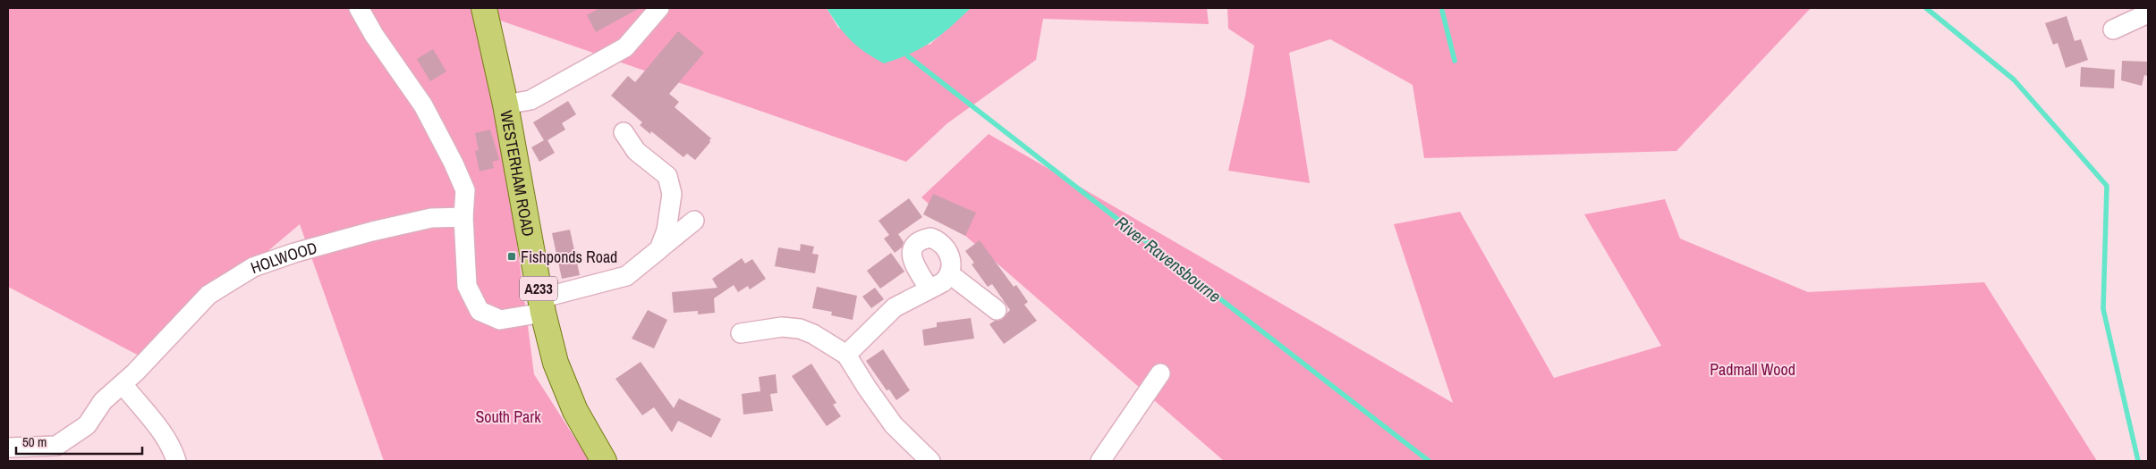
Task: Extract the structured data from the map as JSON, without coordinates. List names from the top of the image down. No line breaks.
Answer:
{"streets":{"main road":["WESTERHAM ROAD","A233"],"street":["HOLWOOD"]},"water":["River Ravensbourne"],"parks":["Padmall Wood","South Park"],"places":{"transit":["Fishponds Road"]},"scale_bar":"50 m"}
